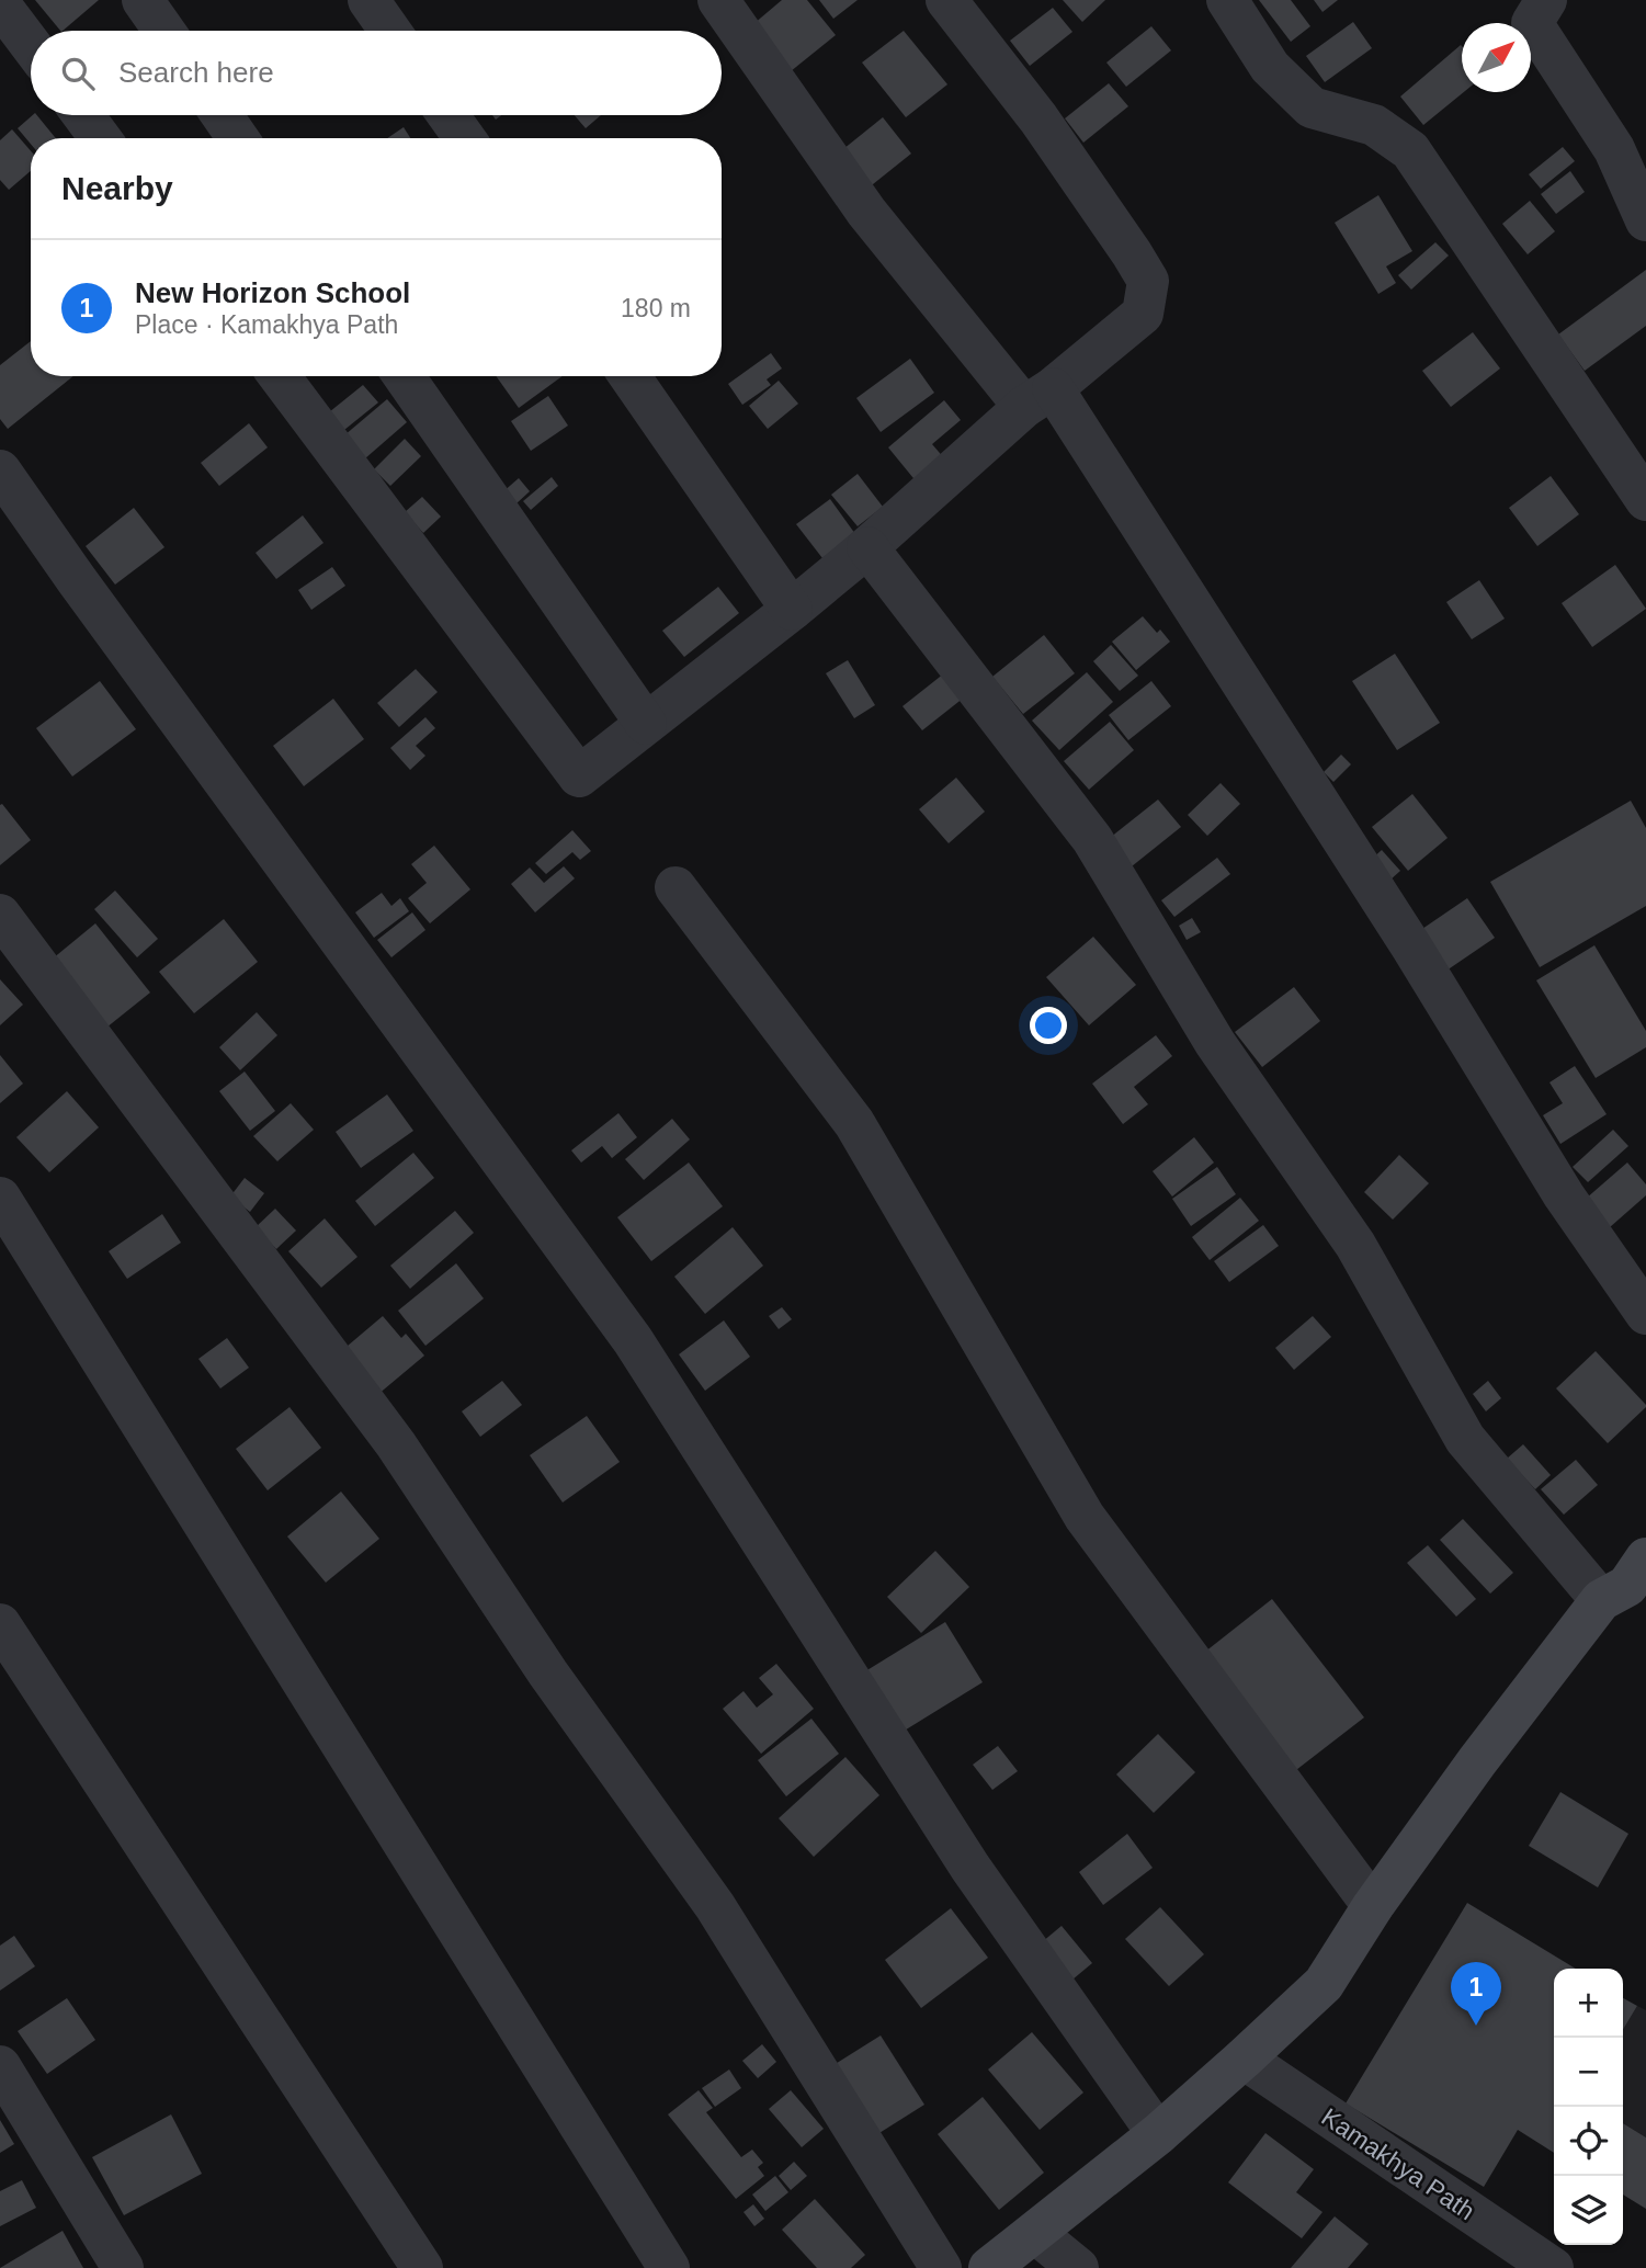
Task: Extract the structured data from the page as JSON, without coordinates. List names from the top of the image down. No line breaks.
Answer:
{"streets":{"street":["Kamakhya Path"]},"north":"top right","page":{"search":"Search here","heading":"Nearby","list":[{"mark":"1","name":"New Horizon School","note":"Place · Kamakhya Path","value":"180 m"}],"pins":"1","map_buttons":["+","−"]}}
